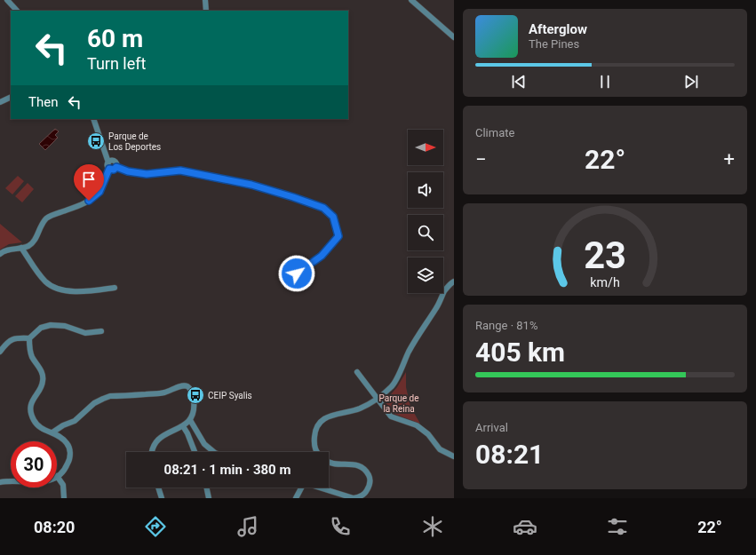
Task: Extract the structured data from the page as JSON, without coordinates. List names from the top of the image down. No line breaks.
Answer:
{"parks":["Parque de la Reina"],"places":{"bus stop":["Parque de Los Deportes","CEIP Syalis"]},"north":"right","page":{"turn":["60 m","Turn left"],"song":["Afterglow","The Pines"],"then":"Then","tile":["Climate",["Range · 81%","405 km"],["Arrival","08:21"]],"heat":["−","22°","+"],"limit":"30","trip":"08:21 · 1 min · 380 m","tabs":["08:20","22°"],"gauge":["23","km/h"]}}
